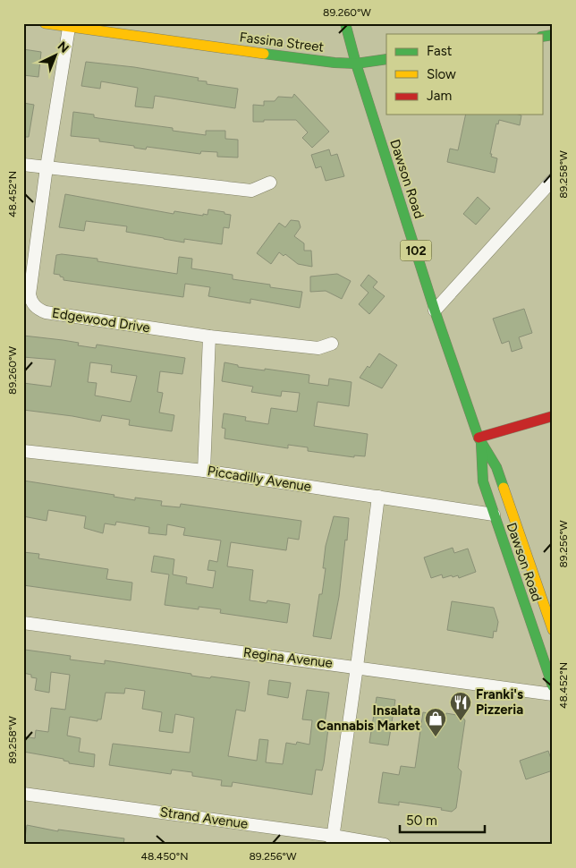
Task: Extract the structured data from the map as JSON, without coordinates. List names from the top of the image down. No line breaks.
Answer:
{"streets":{"main road":["Fassina Street","Dawson Road","102"],"street":["Edgewood Drive","Piccadilly Avenue","Regina Avenue","Strand Avenue"]},"crossings":[["Fassina Street","Dawson Road"],["Fassina Street","Edgewood Drive"],["Dawson Road","Piccadilly Avenue"]],"places":{"restaurant":["Franki's Pizzeria"],"shop":["Insalata Cannabis Market"]},"legend":["Fast","Slow","Jam"],"scale_bar":"50 m","north":"top right","coordinates":["89.260°W","89.258°W","48.452°N","89.256°W","48.450°N"]}
